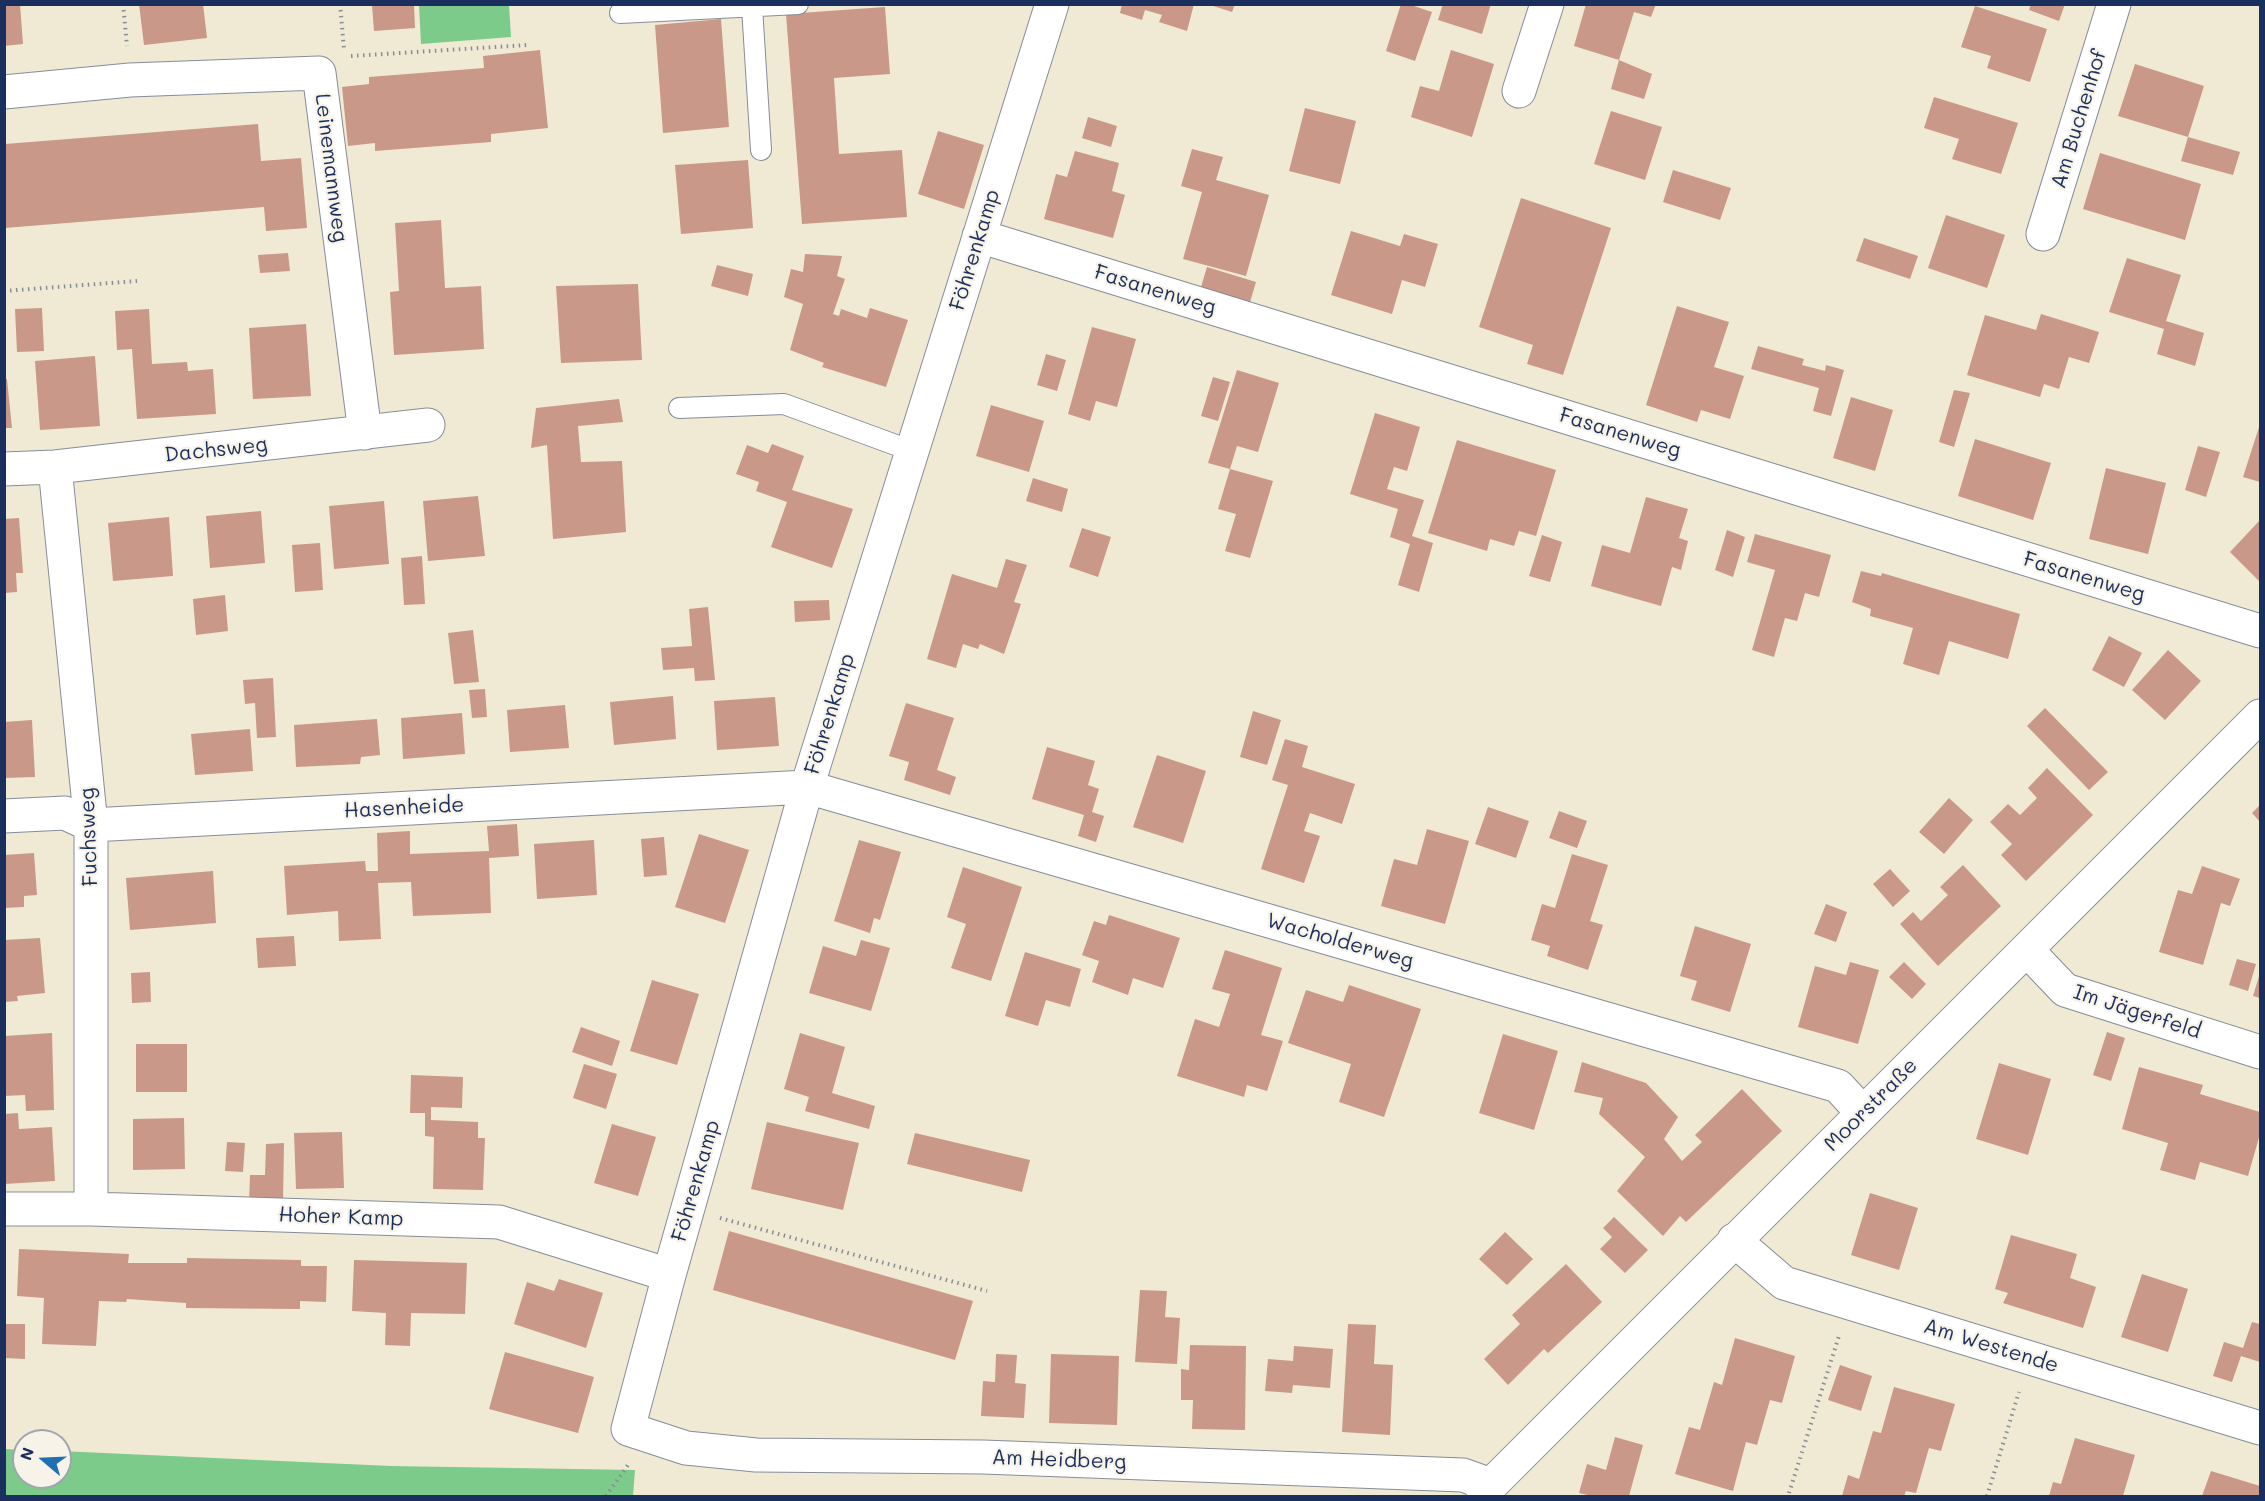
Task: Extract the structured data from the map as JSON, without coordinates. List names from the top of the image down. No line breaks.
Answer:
{"streets":{"street":["Am Buchenhof","Leinemannweg","Föhrenkamp","Fasanenweg","Dachsweg","Hasenheide","Fuchsweg","Wacholderweg","Im Jägerfeld","Moorstraße","Hoher Kamp","Am Westende","Am Heidberg"]},"crossings":[["Leinemannweg","Dachsweg"],["Föhrenkamp","Fasanenweg"],["Föhrenkamp","Hasenheide"],["Föhrenkamp","Wacholderweg"],["Föhrenkamp","Hoher Kamp"],["Föhrenkamp","Am Heidberg"],["Dachsweg","Fuchsweg"],["Hasenheide","Fuchsweg"],["Hasenheide","Wacholderweg"],["Fuchsweg","Hoher Kamp"],["Wacholderweg","Moorstraße"],["Im Jägerfeld","Moorstraße"],["Moorstraße","Am Westende"],["Moorstraße","Am Heidberg"]],"north":"left"}
